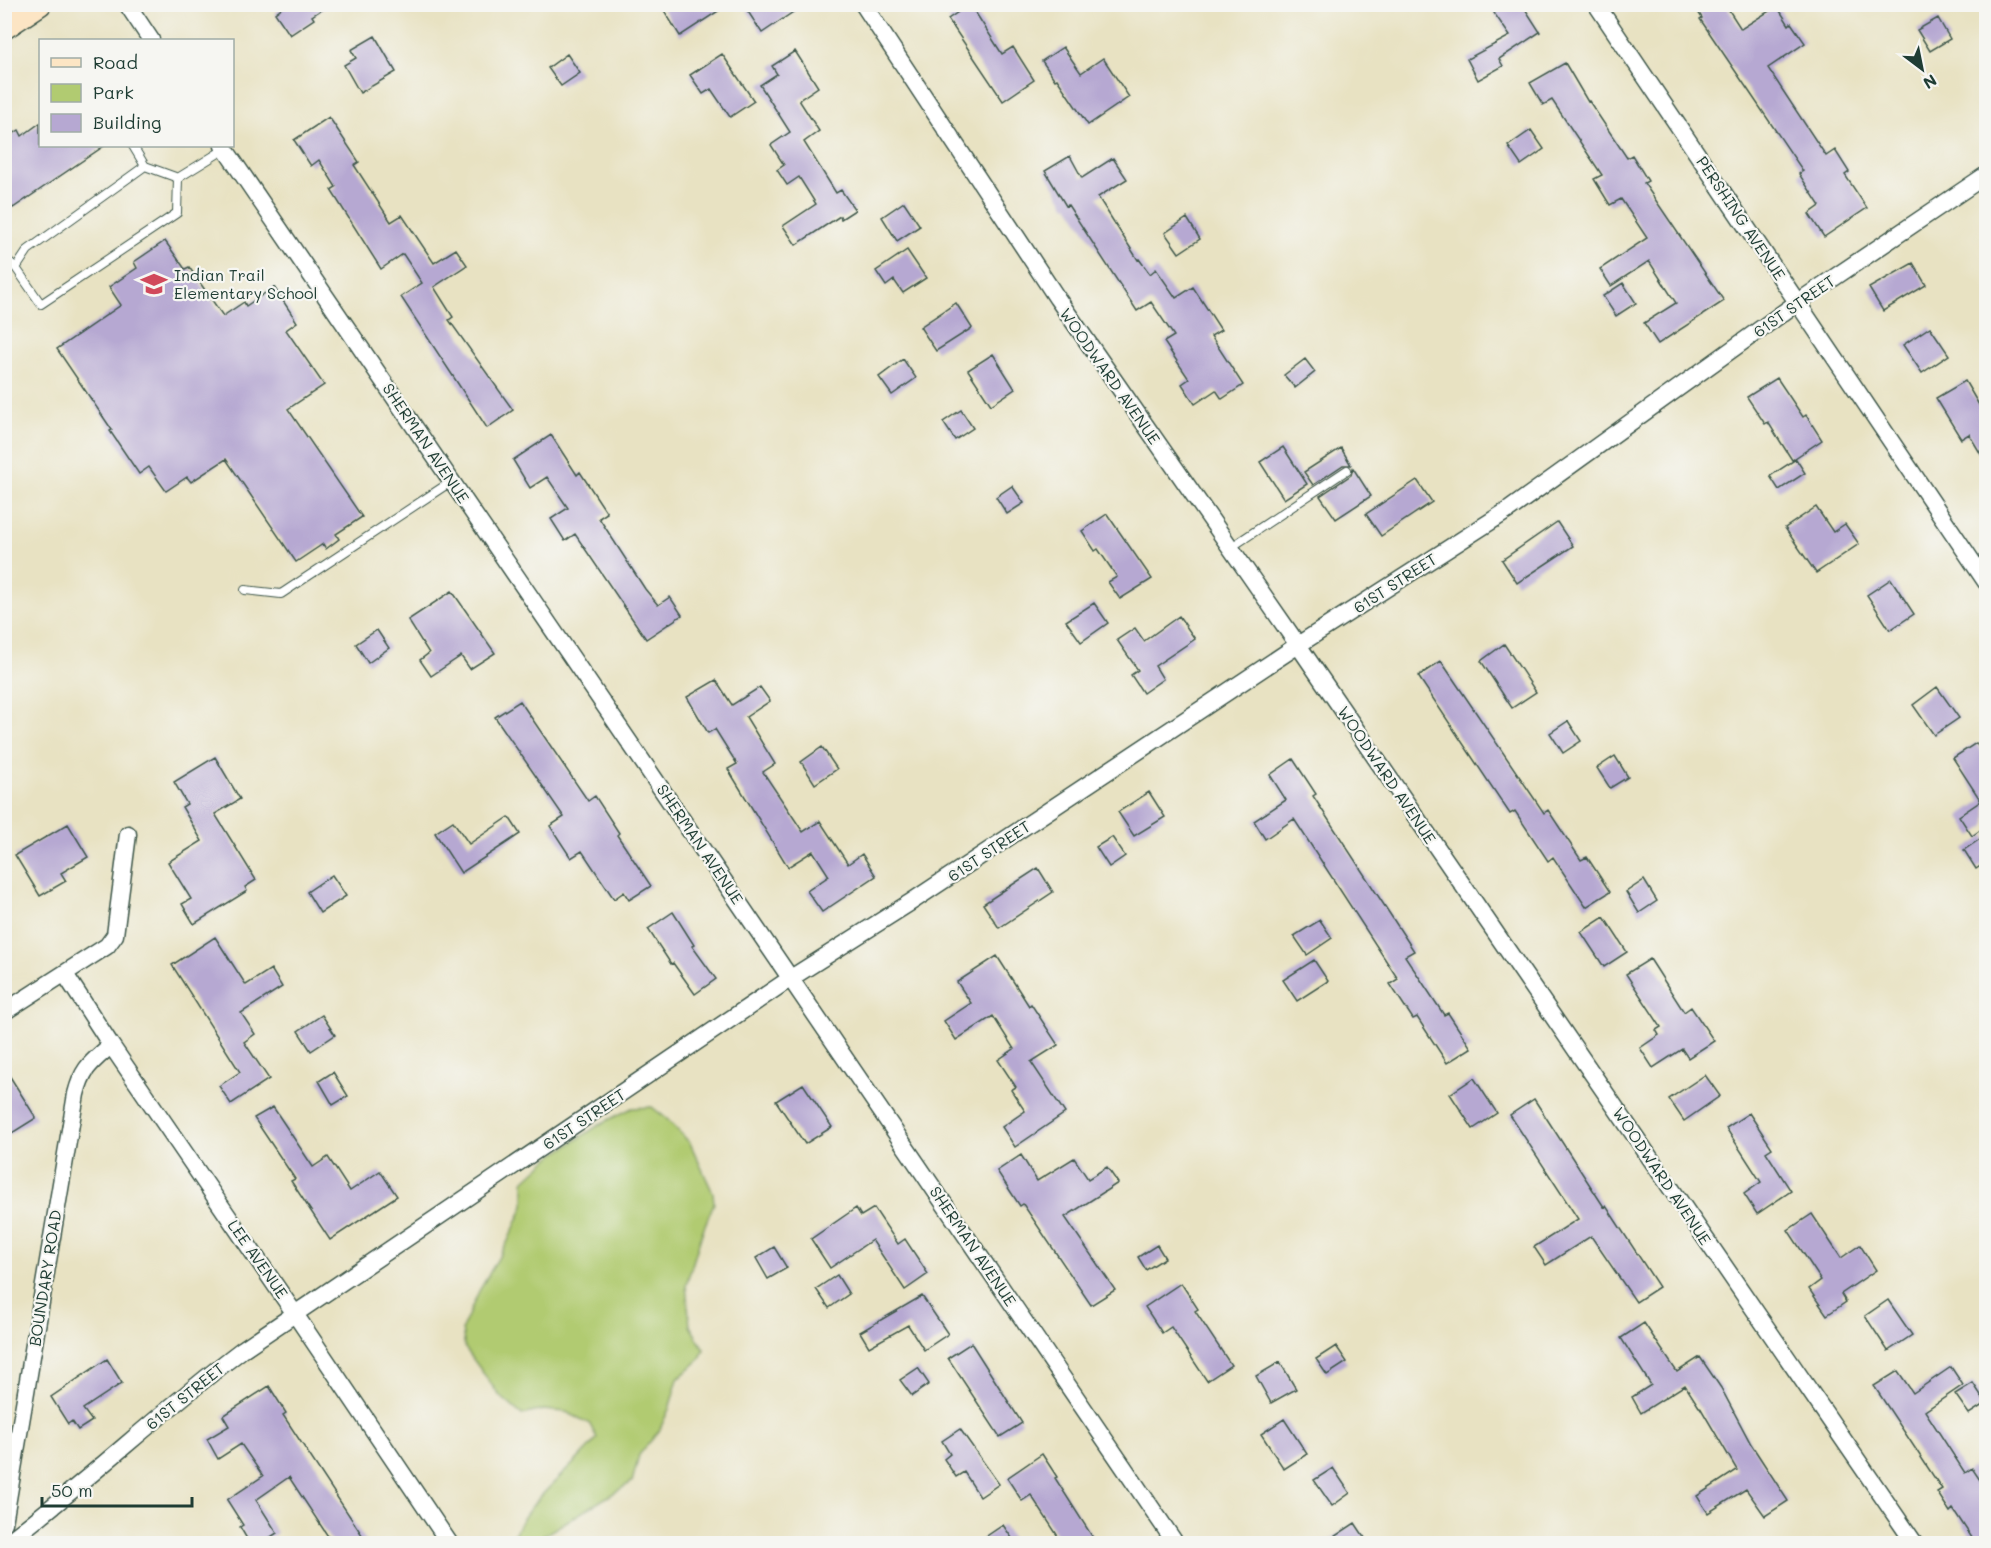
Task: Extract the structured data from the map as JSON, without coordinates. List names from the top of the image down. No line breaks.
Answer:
{"streets":{"street":["PERSHING AVENUE","61ST STREET","WOODWARD AVENUE","SHERMAN AVENUE","LEE AVENUE","BOUNDARY ROAD"]},"crossings":[["PERSHING AVENUE","61ST STREET"],["61ST STREET","WOODWARD AVENUE"],["61ST STREET","SHERMAN AVENUE"],["61ST STREET","LEE AVENUE"],["LEE AVENUE","BOUNDARY ROAD"]],"places":{"school or university":["Indian Trail Elementary School"]},"legend":["Road","Park","Building"],"scale_bar":"50 m","north":"bottom right"}
